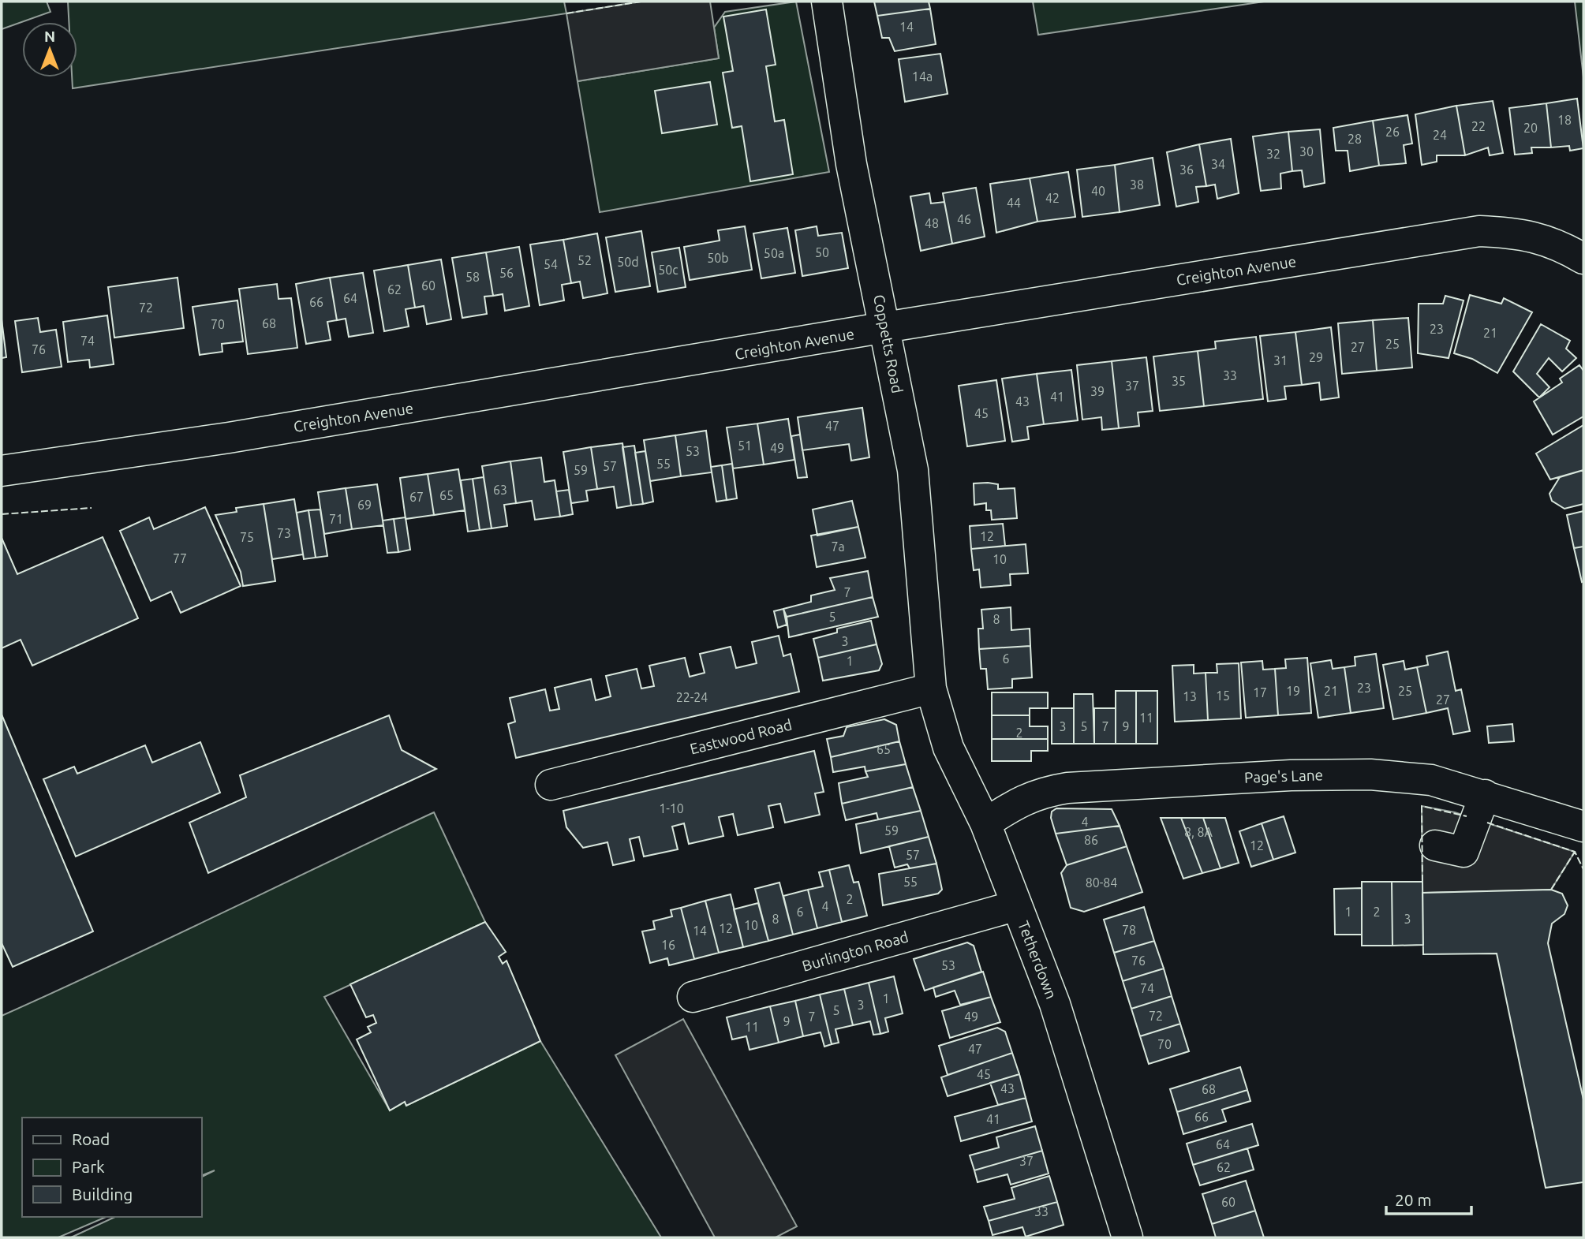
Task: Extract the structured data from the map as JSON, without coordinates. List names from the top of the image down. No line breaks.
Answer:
{"streets":{"street":["Creighton Avenue","Coppetts Road","Eastwood Road","Page's Lane","Burlington Road","Tetherdown"]},"crossings":[["Creighton Avenue","Coppetts Road"],["Coppetts Road","Eastwood Road"],["Coppetts Road","Tetherdown"],["Eastwood Road","Tetherdown"],["Page's Lane","Tetherdown"],["Burlington Road","Tetherdown"]],"house_numbers":["14","14a","18","22","20","26","24","28","30","32","34","36","38","40","42","44","46","48","50","50a","50b","52","50d","54","50c","56","58","60","62","64","66","72","68","70","23","21","74","25","27","76","29","31","33","35","37","39","41","43","45","47","51","49","53","55","57","59","63","65","67","69","71","73","12","75","7a","77","10","7","5","8","3","6","1","23","19","21","25","17","15","13","22-24","27","11","3","5","7","9","2","65","1-10","4","59","8, 8A","86","12","57","55","80-84","2","4","6","1","2","8","3","10","12","78","14","16","76","53","74","1","3","5","72","7","49","9","11","70","47","45","43","68","66","41","64","37","62","60","33"],"legend":["Road","Park","Building"],"scale_bar":"20 m","north":"top"}
